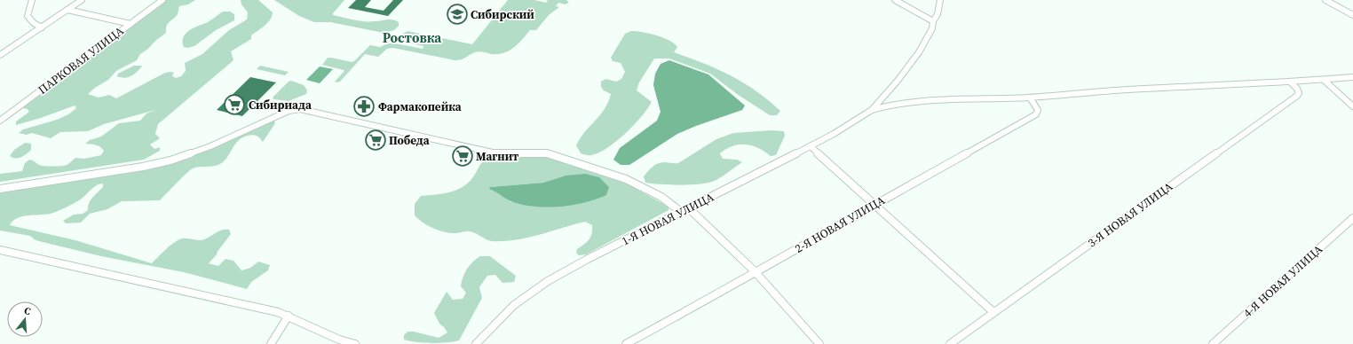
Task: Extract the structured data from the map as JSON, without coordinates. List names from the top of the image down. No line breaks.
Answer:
{"streets":{"street":["ПАРКОВАЯ УЛИЦА","3-Я НОВАЯ УЛИЦА","1-Я НОВАЯ УЛИЦА","2-Я НОВАЯ УЛИЦА","4-Я НОВАЯ УЛИЦА"]},"districts":["Ростовка"],"places":{"school or university":["Сибирский"],"supermarket":["Сибириада","Победа","Магнит"],"pharmacy":["Фармакопейка"]},"north":"top"}
